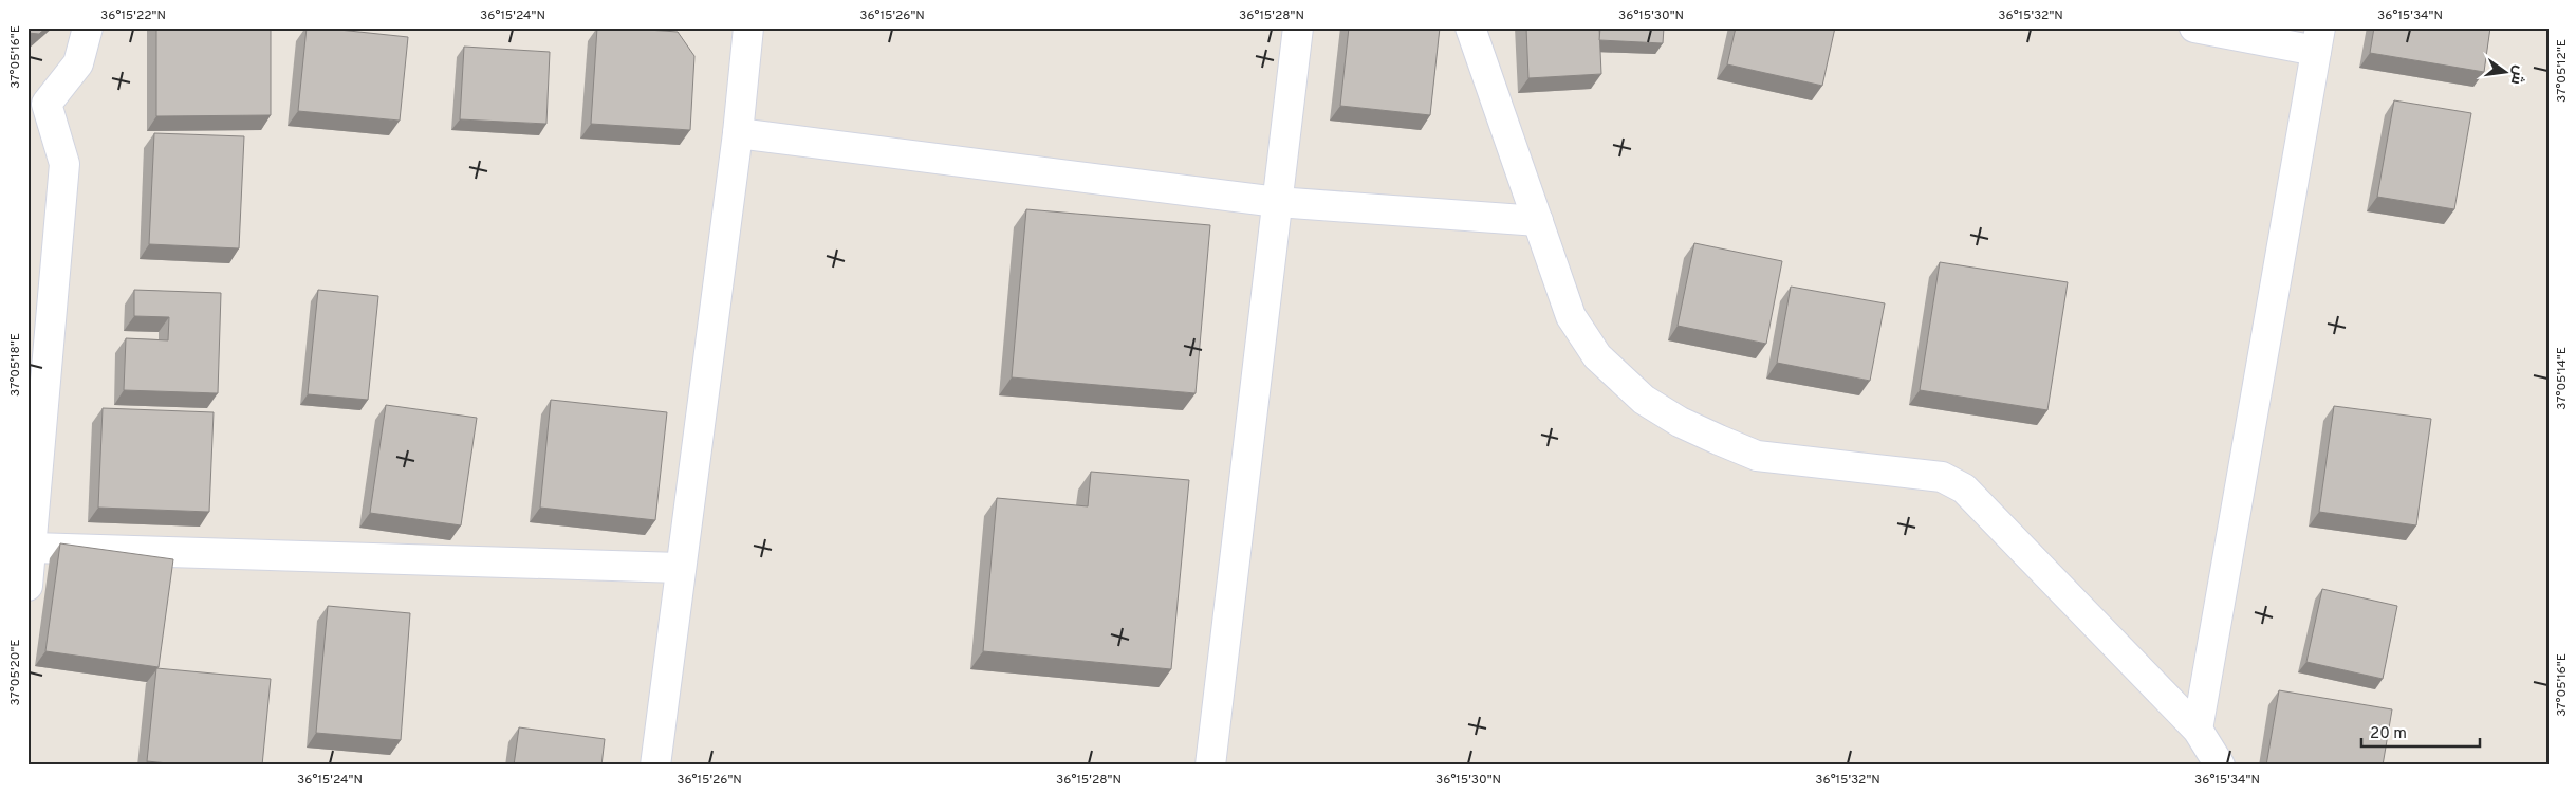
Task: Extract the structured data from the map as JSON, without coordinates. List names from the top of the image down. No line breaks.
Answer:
{"scale_bar":"20 m","north":"right","coordinates":["36°15'22\"N","36°15'24\"N","36°15'26\"N","36°15'28\"N","36°15'30\"N","36°15'32\"N","36°15'34\"N","37°05'16\"E","37°05'12\"E","37°05'18\"E","37°05'14\"E","37°05'20\"E"]}
